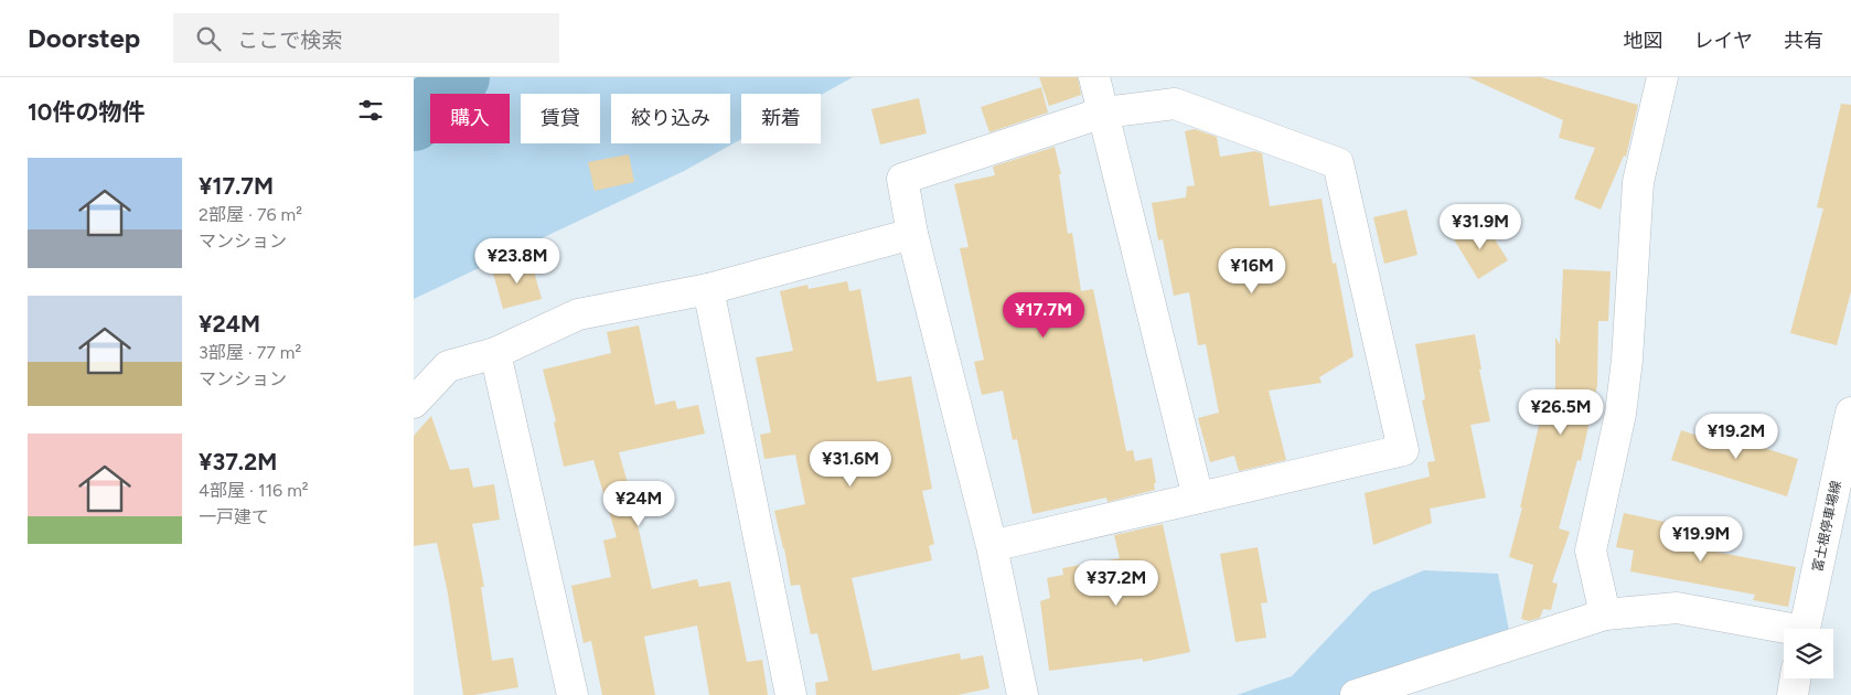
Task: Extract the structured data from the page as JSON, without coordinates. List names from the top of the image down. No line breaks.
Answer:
{"streets":{"street":["富士根停車場線"]},"page":{"header":"Doorstep","search":"ここで検索","nav":["地図","レイヤ","共有"],"heading":"10件の物件","chip":["購入","賃貸","絞り込み","新着"],"list":[{"name":"¥17.7M","note":"2部屋 · 76 m² · マンション"},{"name":"¥24M","note":"3部屋 · 77 m² · マンション"},{"name":"¥37.2M","note":"4部屋 · 116 m² · 一戸建て"}],"price":["¥31.9M","¥23.8M","¥16M","¥17.7M","¥26.5M","¥19.2M","¥31.6M","¥24M","¥19.9M","¥37.2M"]}}
